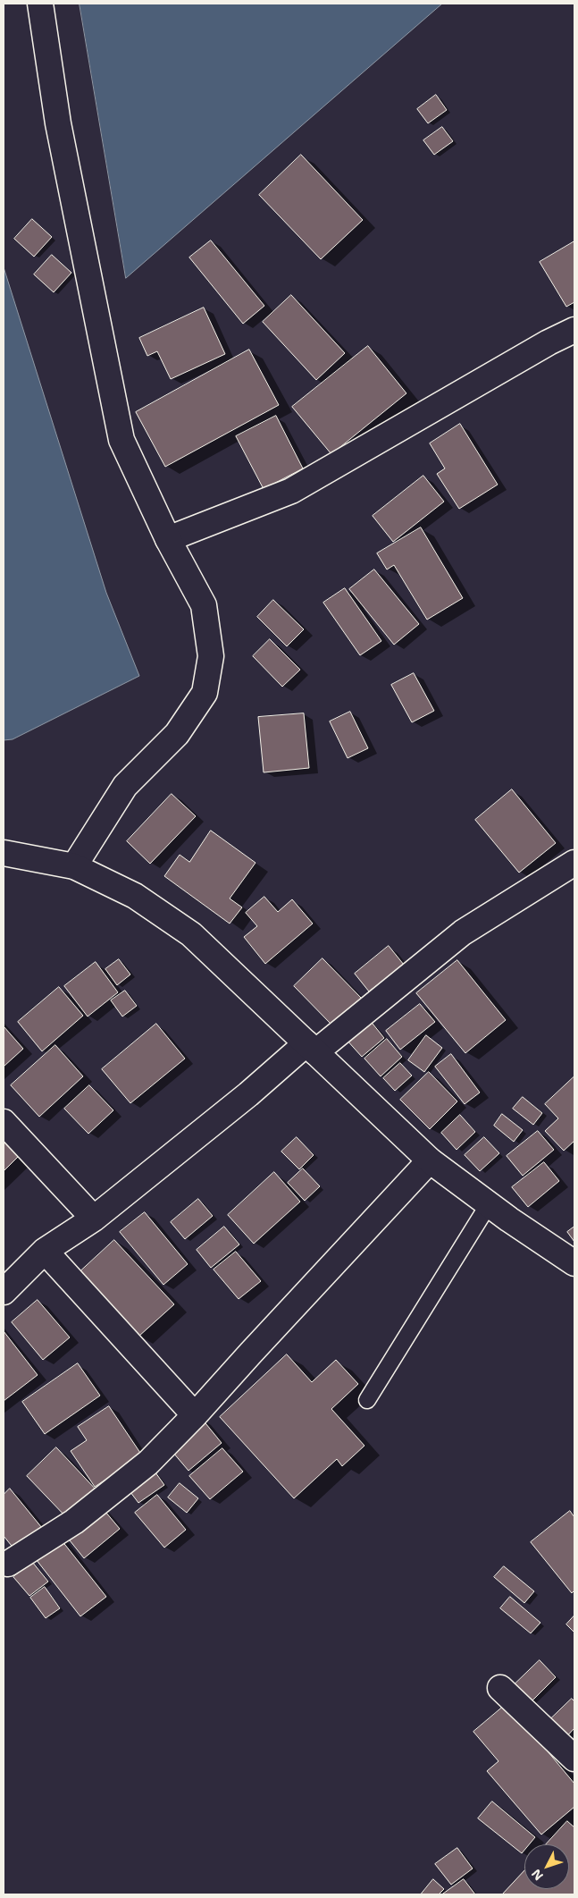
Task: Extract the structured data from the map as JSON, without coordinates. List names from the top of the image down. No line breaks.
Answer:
{"north":"bottom left"}
